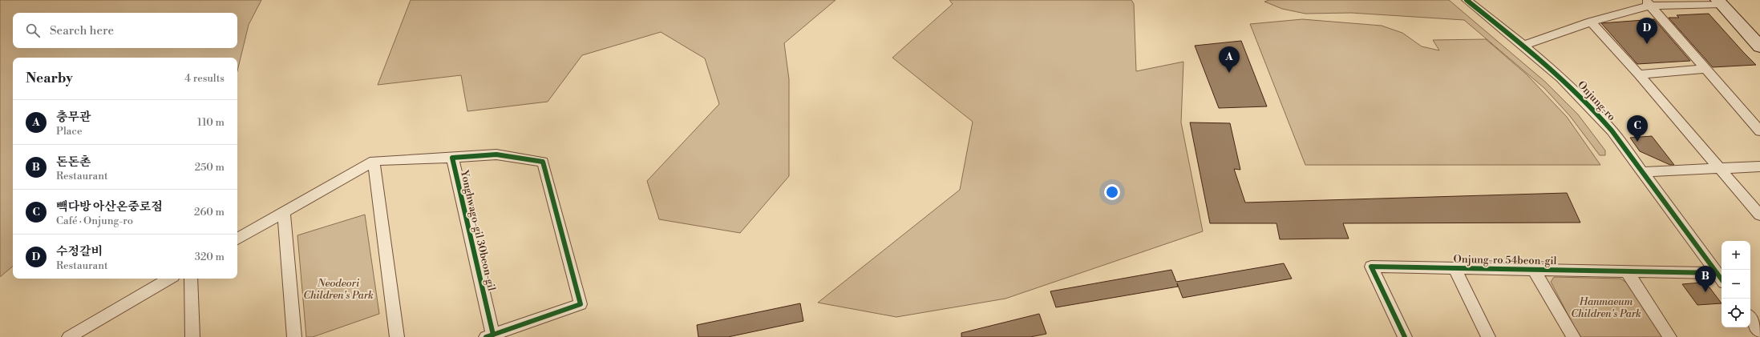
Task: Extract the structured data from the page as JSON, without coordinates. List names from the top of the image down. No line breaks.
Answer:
{"streets":{"street":["Onjung-ro","Yonghwago-gil 30beon-gil","Onjung-ro 54beon-gil"]},"crossings":[["Onjung-ro","Onjung-ro 54beon-gil"]],"parks":["Neodeori Children's Park","Hanmaeum Children's Park"],"page":{"search":"Search here","pins":["D","A","C","B"],"heading":["Nearby","4 results"],"list":[{"mark":"A","name":"충무관","note":"Place","value":"110 m"},{"mark":"B","name":"돈돈촌","note":"Restaurant","value":"250 m"},{"mark":"C","name":"빽다방 아산온중로점","note":"Café · Onjung-ro","value":"260 m"},{"mark":"D","name":"수정갈비","note":"Restaurant","value":"320 m"}],"map_buttons":["+","−"]}}
